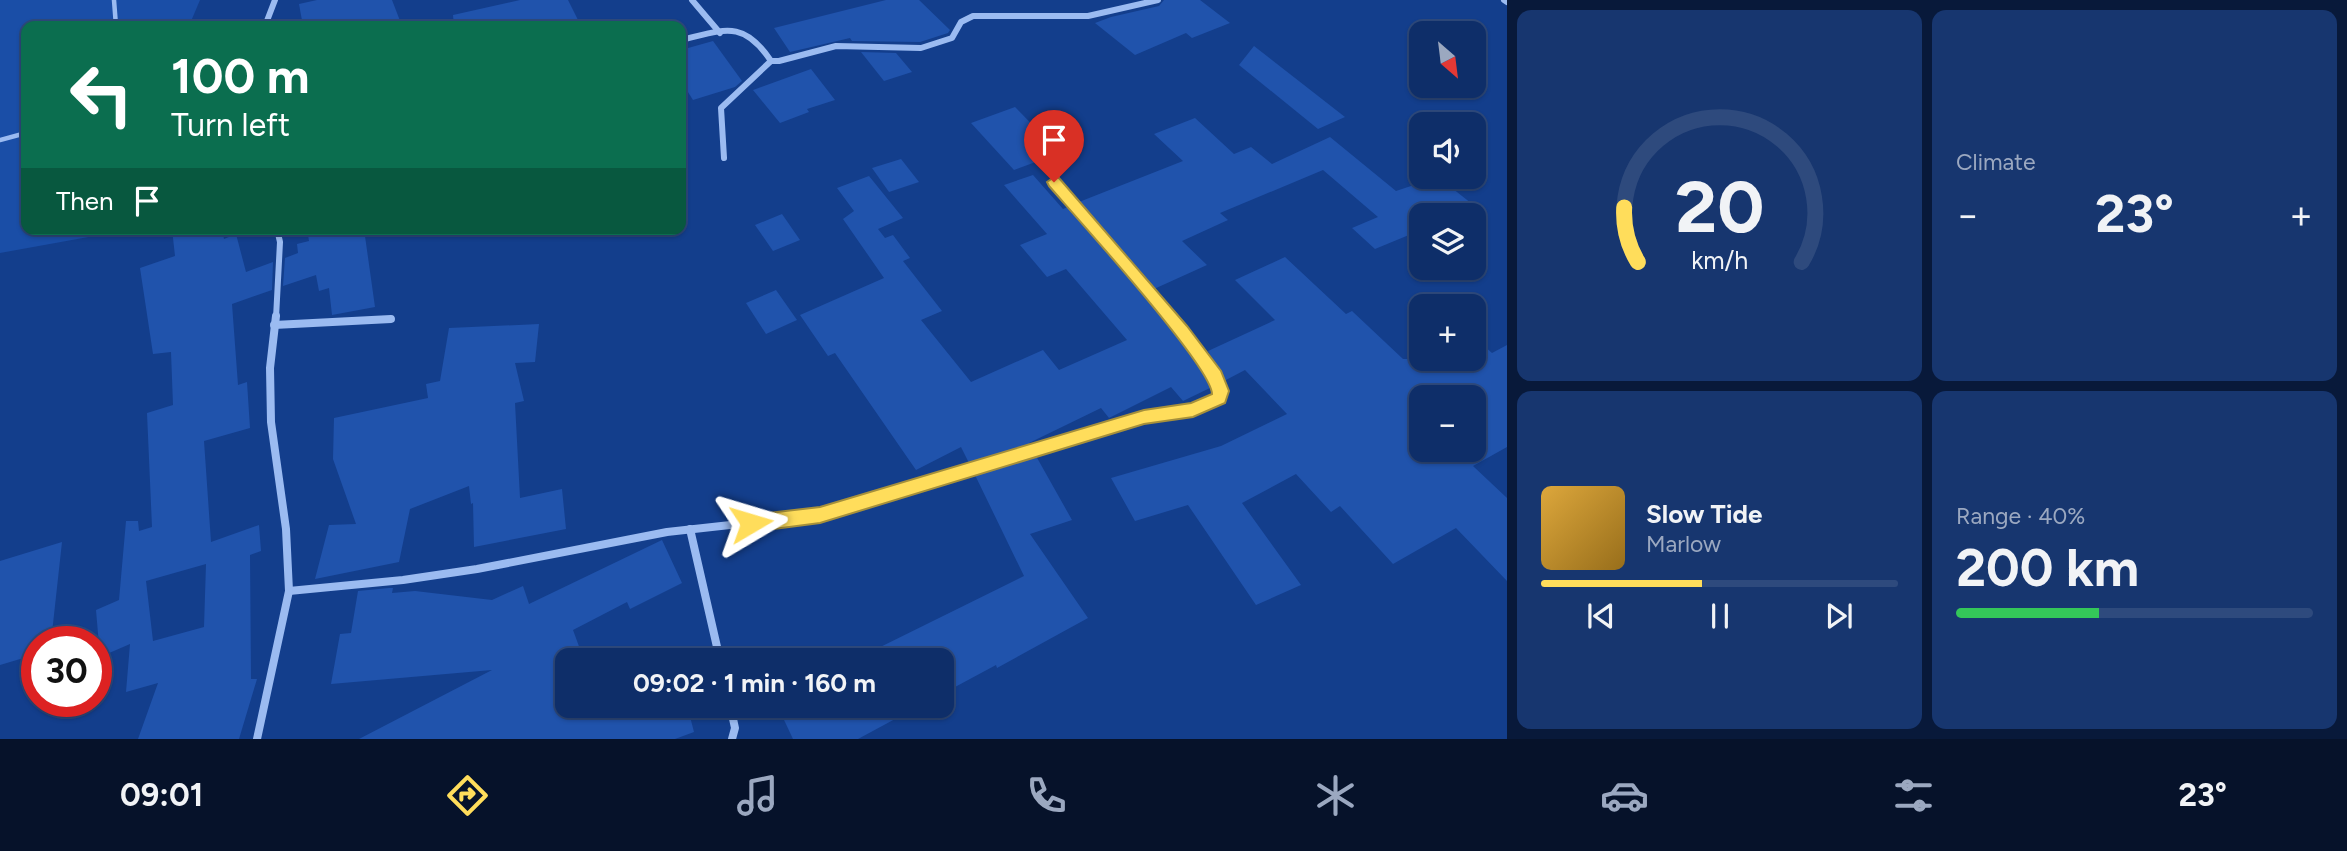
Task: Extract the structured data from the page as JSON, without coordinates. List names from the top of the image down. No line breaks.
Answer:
{"north":"bottom right","page":{"tile":["Climate",["Range · 40%","200 km"]],"map_buttons":["+","−"],"turn":["100 m","Turn left"],"then":"Then","heat":["−","23°","+"],"song":["Slow Tide","Marlow"],"limit":"30","trip":"09:02 · 1 min · 160 m","tabs":["09:01","23°"],"gauge":["20","km/h"]}}
